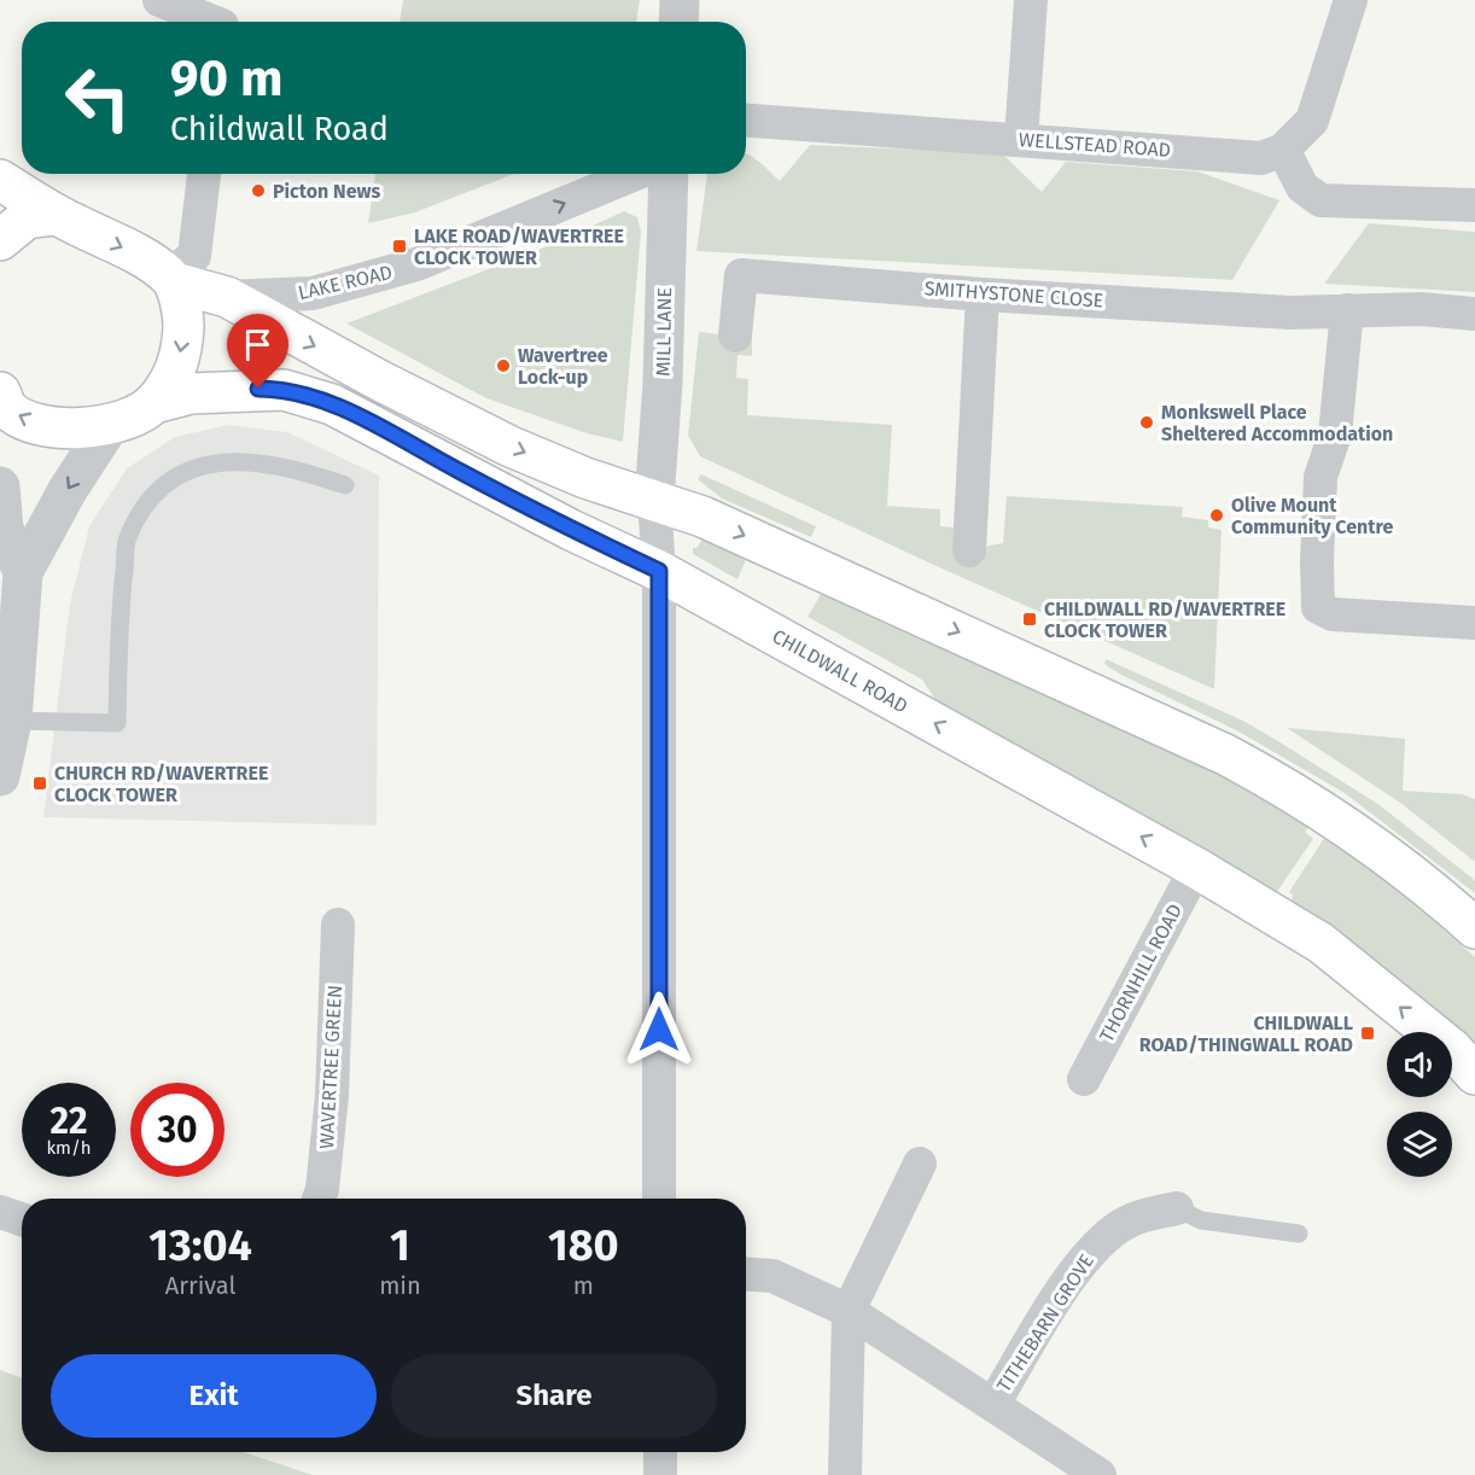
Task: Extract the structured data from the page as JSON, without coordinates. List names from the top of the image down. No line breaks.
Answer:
{"streets":{"main road":["CHILDWALL ROAD"],"street":["WELLSTEAD ROAD","LAKE ROAD","SMITHYSTONE CLOSE","MILL LANE","THORNHILL ROAD","WAVERTREE GREEN","TITHEBARN GROVE"]},"crossings":[["CHILDWALL ROAD","THORNHILL ROAD"]],"one_way":["LAKE ROAD"],"places":{"other":["Picton News","Wavertree Lock-up","Monkswell Place Sheltered Accommodation","Olive Mount Community Centre"],"transit":["LAKE ROAD/WAVERTREE CLOCK TOWER","CHILDWALL RD/WAVERTREE CLOCK TOWER","CHURCH RD/WAVERTREE CLOCK TOWER","CHILDWALL ROAD/THINGWALL ROAD"]},"page":{"turn":["90 m","Childwall Road"],"speed":"22 km/h","limit":"30","eta":["13:04","Arrival","1","min","180","m"],"buttons":["Exit","Share"]}}
